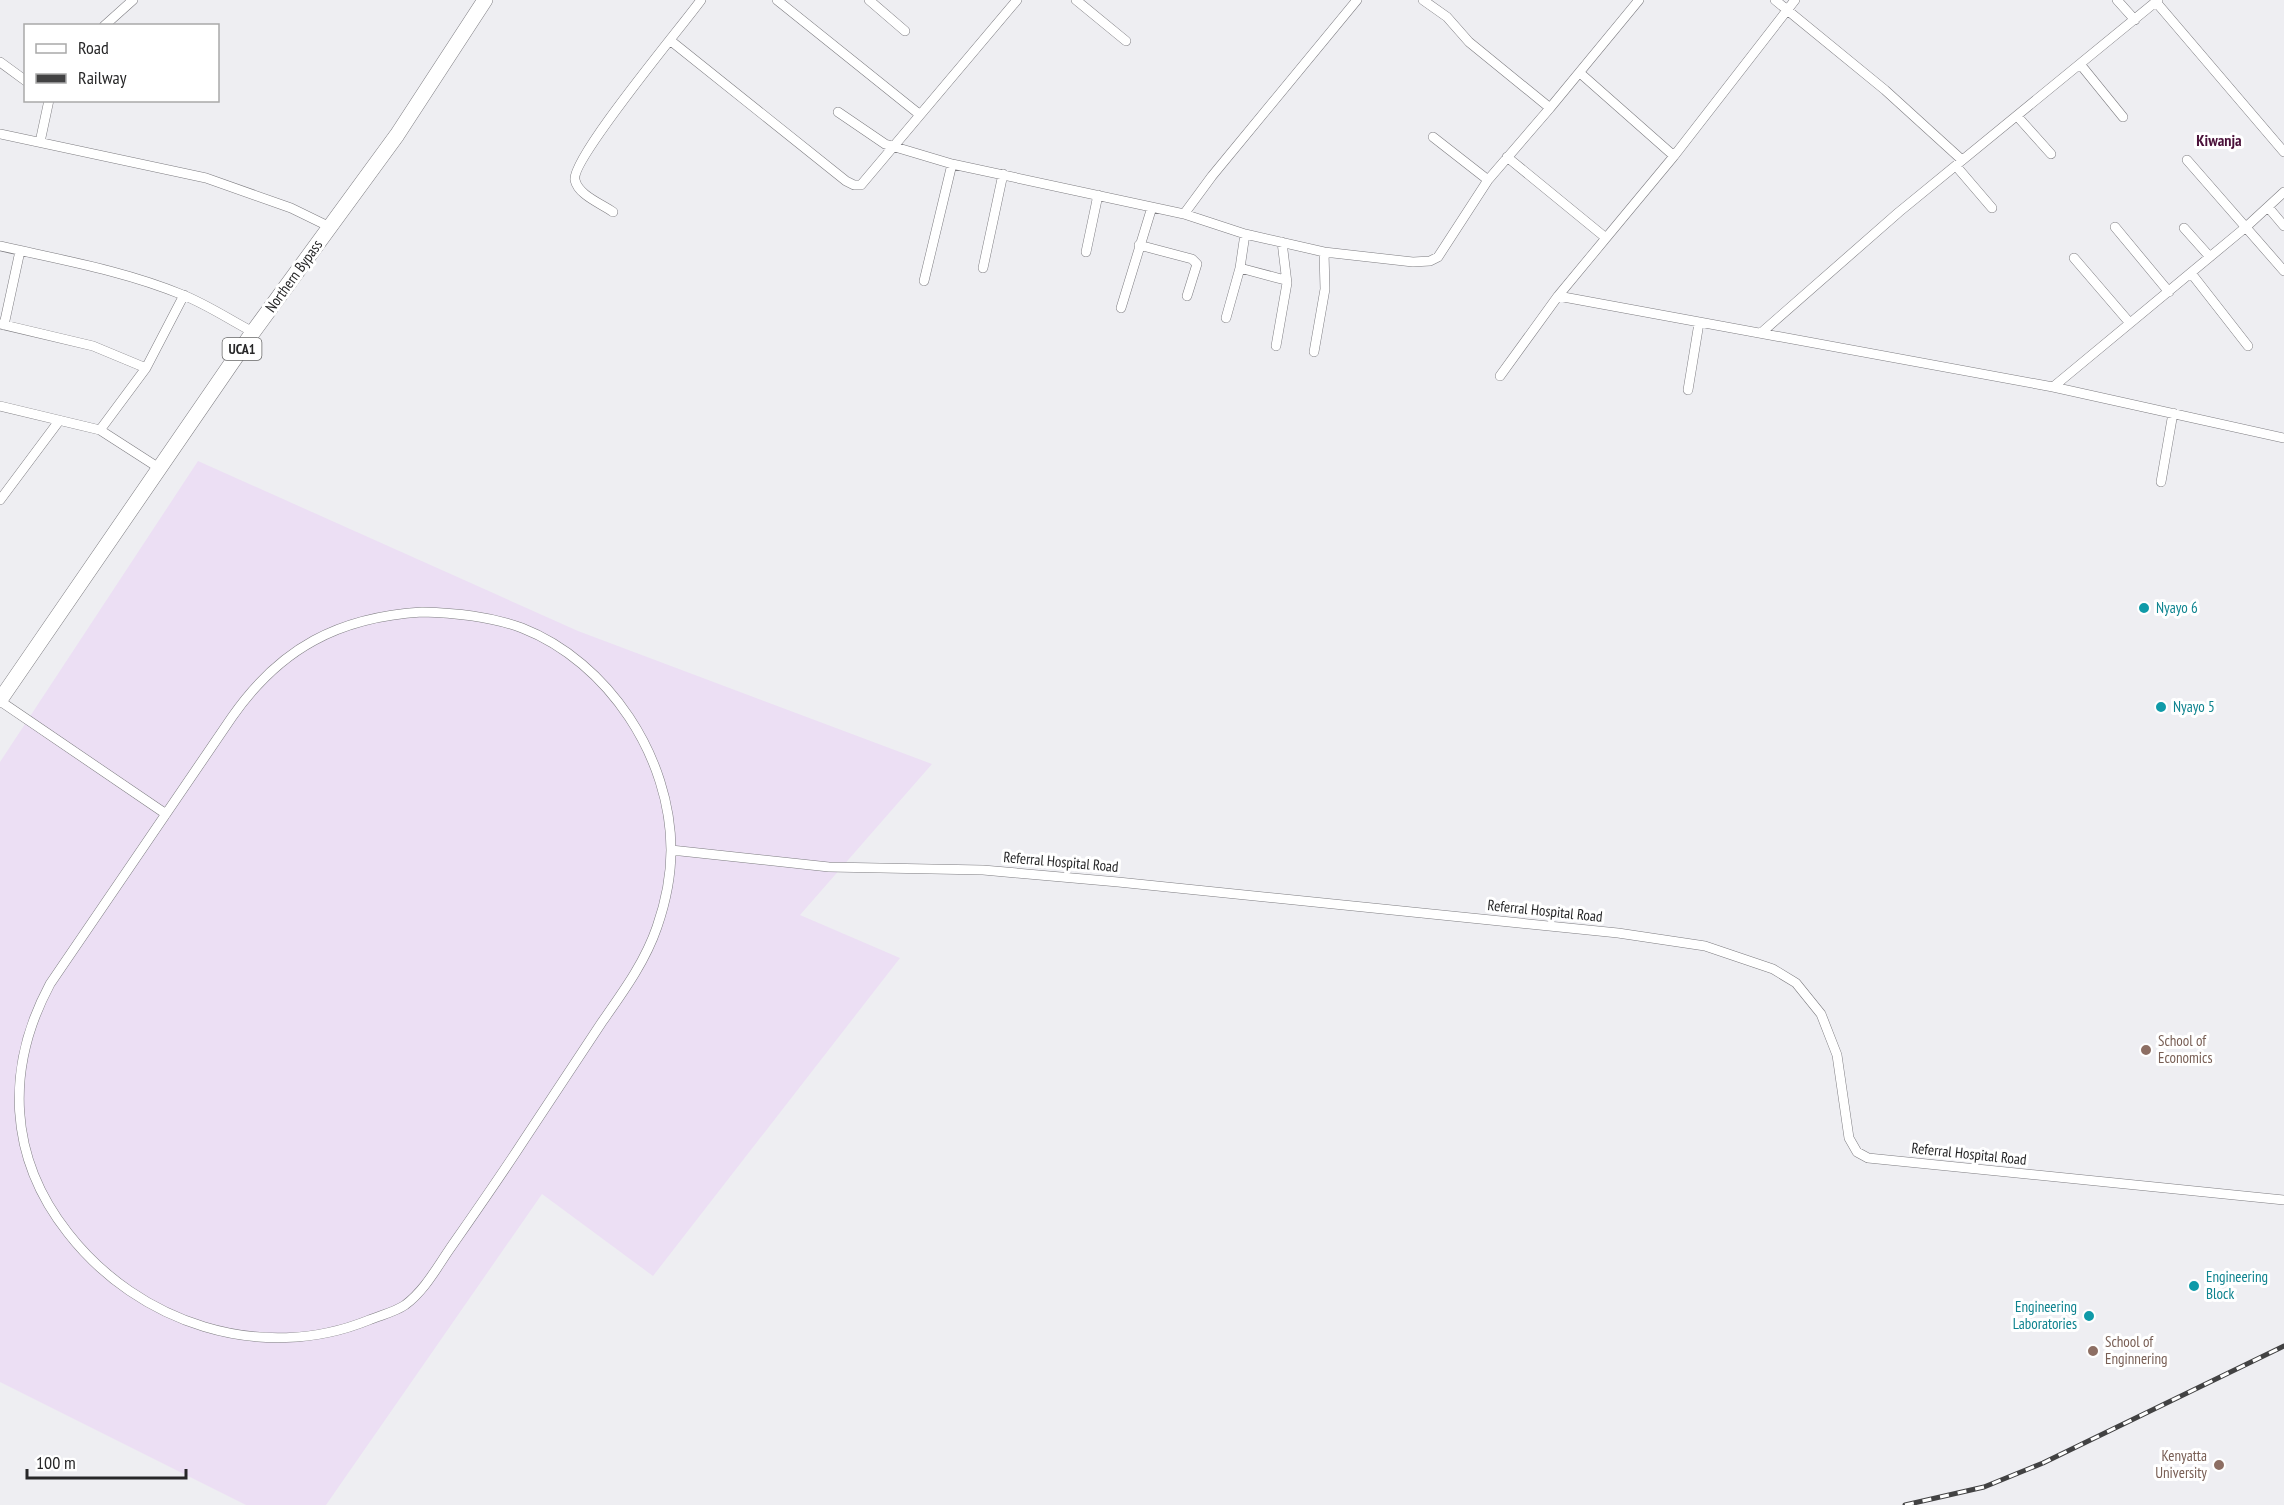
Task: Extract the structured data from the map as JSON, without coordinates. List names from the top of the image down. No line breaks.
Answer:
{"streets":{"main road":["Northern Bypass","UCA1"],"street":["Referral Hospital Road"]},"districts":["Kiwanja"],"places":["Nyayo 6","Nyayo 5","School of Economics","Engineering Block","Engineering Laboratories","School of Enginnering","Kenyatta University"],"legend":["Road","Railway"],"scale_bar":"100 m"}
